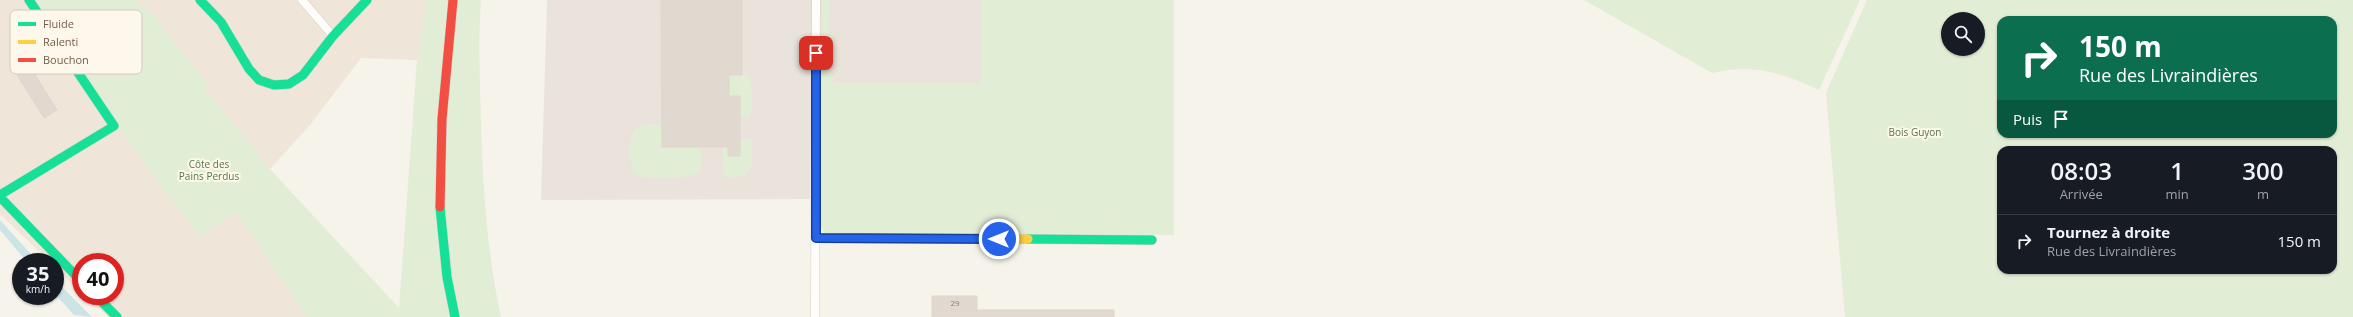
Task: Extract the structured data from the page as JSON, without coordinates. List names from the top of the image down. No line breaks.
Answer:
{"parks":["Bois Guyon","Côte des Pains Perdus"],"house_numbers":["29"],"legend":["Fluide","Ralenti","Bouchon"],"page":{"turn":["150 m","Rue des Livraindières"],"then":"Puis","eta":["08:03","Arrivée","1","min","300","m"],"list":[{"name":"Tournez à droite","note":"Rue des Livraindières","value":"150 m"}],"speed":"35 km/h","limit":"40"}}
